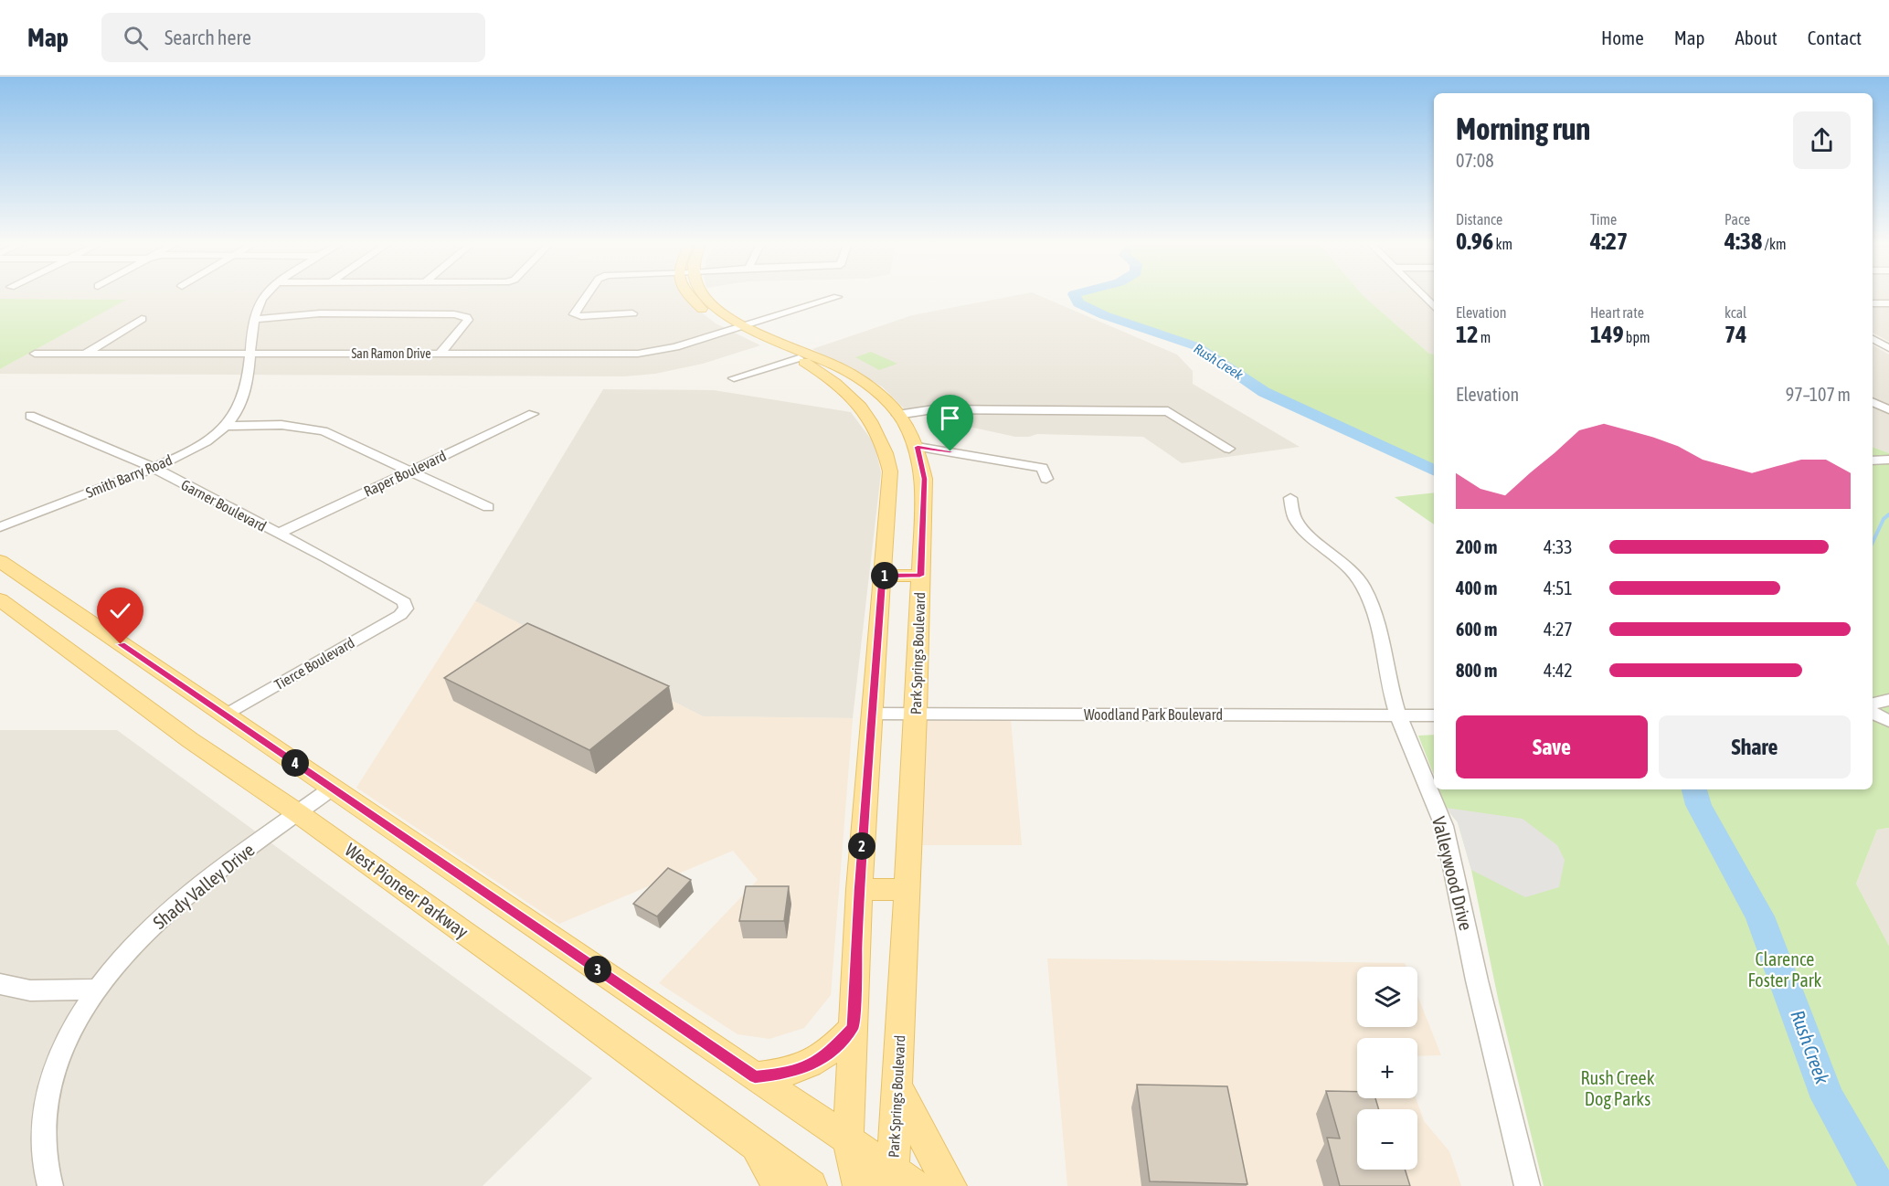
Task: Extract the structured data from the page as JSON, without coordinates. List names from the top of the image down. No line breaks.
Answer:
{"streets":{"main road":["Park Springs Boulevard","West Pioneer Parkway"],"street":["San Ramon Drive","Raper Boulevard","Smith Barry Road","Garner Boulevard","Tierce Boulevard","Woodland Park Boulevard","Valleywood Drive","Shady Valley Drive"]},"crossings":[["San Ramon Drive","Smith Barry Road"],["San Ramon Drive","Park Springs Boulevard"],["Raper Boulevard","Garner Boulevard"],["Smith Barry Road","Garner Boulevard"],["Garner Boulevard","Tierce Boulevard"],["Park Springs Boulevard","Woodland Park Boulevard"],["Woodland Park Boulevard","Valleywood Drive"],["Shady Valley Drive","West Pioneer Parkway"]],"water":["Rush Creek"],"parks":["Clarence Foster Park","Rush Creek Dog Parks"],"page":{"header":"Map","search":"Search here","nav":["Home","Map","About","Contact"],"heading":["Morning run","07:08"],"stats":[["Distance","0.96 km"],["Time","4:27"],["Pace","4:38 /km"],["Elevation","12 m"],["Heart rate","149 bpm"],["kcal","74"]],"chart":["Elevation","97–107 m"],"list":[{"name":"200 m","note":"4:33"},{"name":"400 m","note":"4:51"},{"name":"600 m","note":"4:27"},{"name":"800 m","note":"4:42"}],"pins":["1","4","2","3"],"buttons":["Save","Share"],"map_buttons":["+","−"]}}
